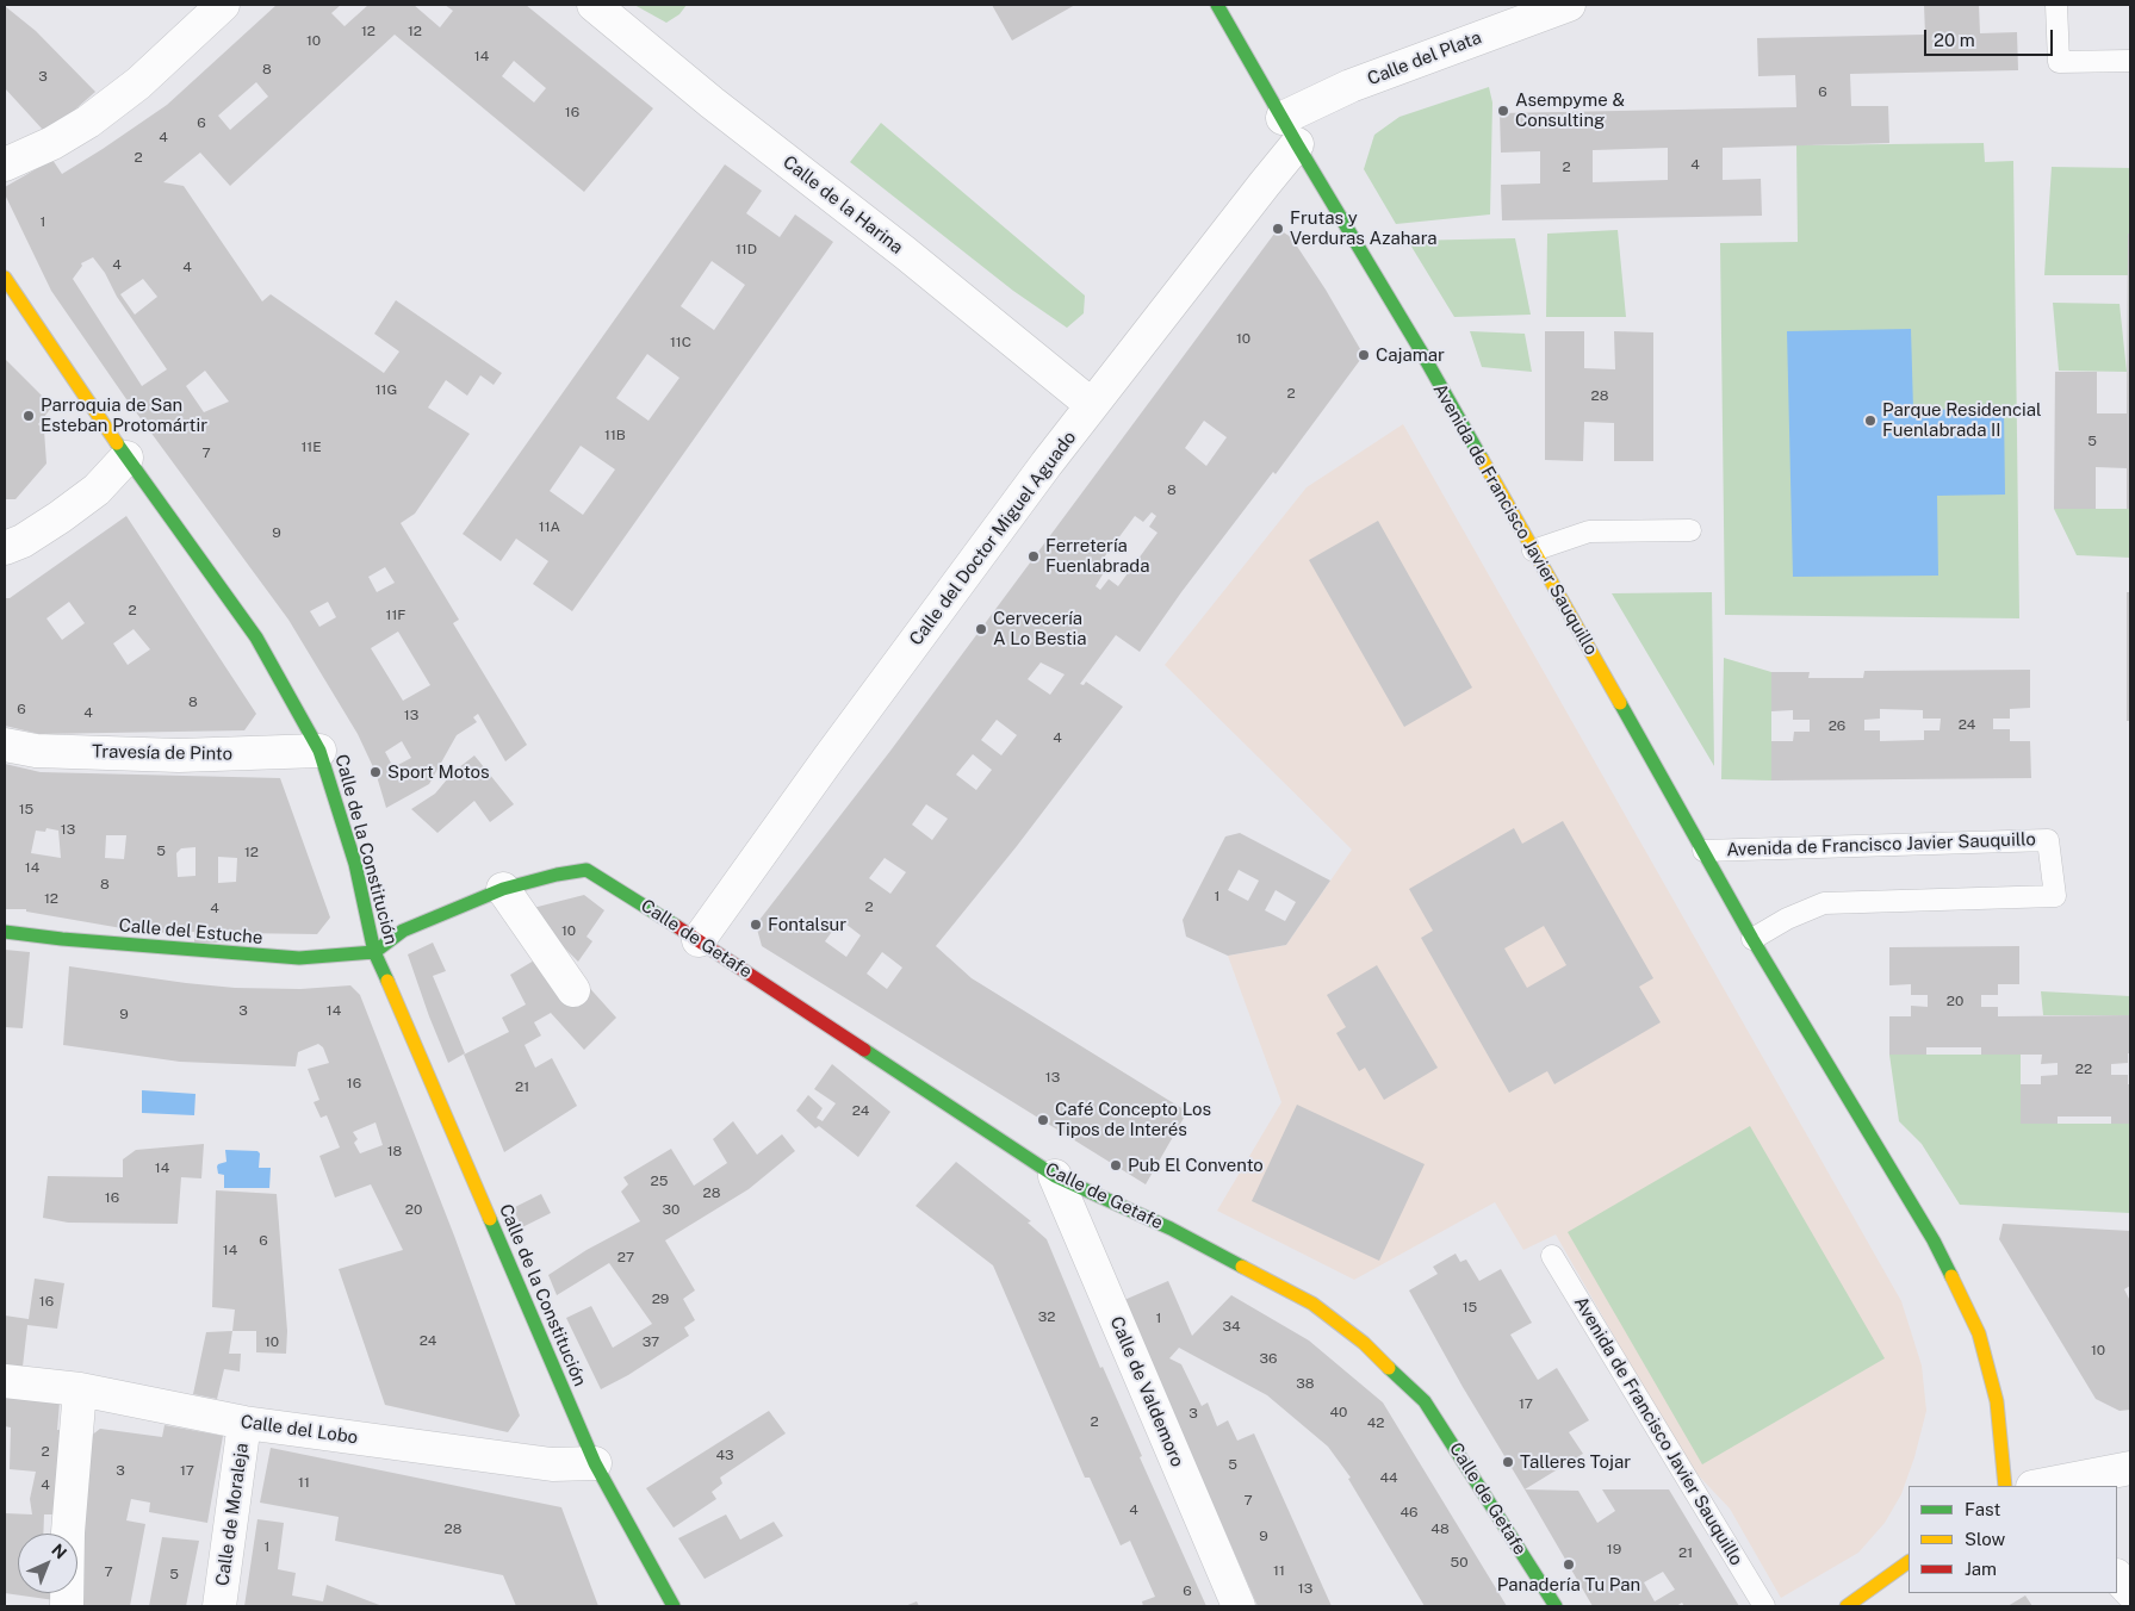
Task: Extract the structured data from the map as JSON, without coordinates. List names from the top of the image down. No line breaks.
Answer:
{"streets":{"street":["Calle del Plata","Calle de la Harina","Avenida de Francisco Javier Sauquillo","Calle del Doctor Miguel Aguado","Travesía de Pinto","Calle de la Constitución","Calle del Estuche","Calle de Getafe","Calle de Valdemoro","Calle del Lobo","Calle de Moraleja"]},"crossings":[["Calle del Plata","Avenida de Francisco Javier Sauquillo"],["Calle del Plata","Calle del Doctor Miguel Aguado"],["Calle de la Harina","Calle del Doctor Miguel Aguado"],["Avenida de Francisco Javier Sauquillo","Calle del Doctor Miguel Aguado"],["Calle del Doctor Miguel Aguado","Calle de Getafe"],["Travesía de Pinto","Calle de la Constitución"],["Calle de la Constitución","Calle del Estuche"],["Calle de la Constitución","Calle de Getafe"],["Calle de la Constitución","Calle del Lobo"],["Calle del Estuche","Calle de Getafe"],["Calle de Getafe","Calle de Valdemoro"],["Calle del Lobo","Calle de Moraleja"]],"places":["Asempyme & Consulting","Frutas y Verduras Azahara","Cajamar","Parroquia de San Esteban Protomártir","Parque Residencial Fuenlabrada II","Ferretería Fuenlabrada","Cervecería A Lo Bestia","Sport Motos","Fontalsur","Café Concepto Los Tipos de Interés","Pub El Convento","Talleres Tojar","Panadería Tu Pan"],"house_numbers":["12","12","10","14","8","3","6","16","6","4","2","4","2","1","11D","4","4","10","11C","11G","2","28","11B","5","11E","7","8","11A","9","2","11F","8","6","4","13","24","26","4","15","13","5","12","14","8","1","12","2","4","10","20","3","14","9","22","13","16","21","24","18","14","25","28","16","20","30","6","14","27","29","16","15","32","1","34","24","10","37","10","36","38","17","40","3","2","42","2","43","5","3","17","44","11","4","7","4","46","28","48","9","1","19","21","50","11","7","5","13","6"],"legend":["Fast","Slow","Jam"],"scale_bar":"20 m","north":"top right"}
